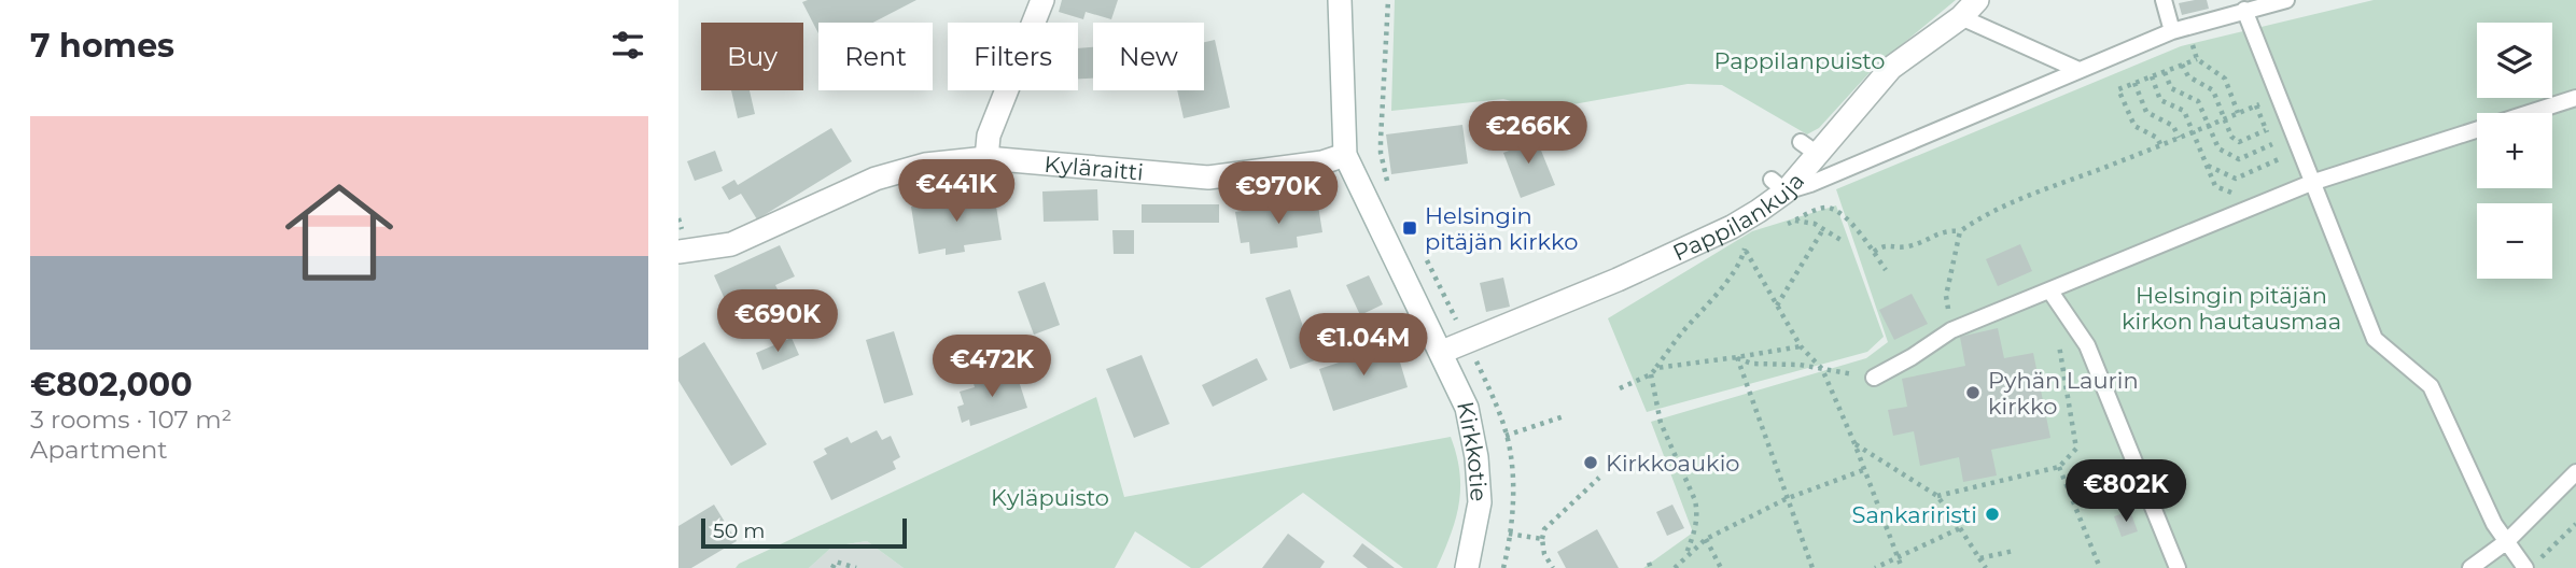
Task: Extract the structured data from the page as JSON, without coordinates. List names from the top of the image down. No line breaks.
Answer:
{"streets":{"street":["Kyläraitti","Pappilankuja","Kirkkotie"]},"crossings":[["Kyläraitti","Kirkkotie"],["Pappilankuja","Kirkkotie"]],"parks":["Pappilanpuisto","Helsingin pitäjän kirkon hautausmaa","Kyläpuisto"],"places":{"transit":["Helsingin pitäjän kirkko"],"other":["Pyhän Laurin kirkko","Kirkkoaukio","Sankariristi"]},"scale_bar":"50 m","page":{"heading":"7 homes","map_buttons":["+","−"],"chip":["Buy","Rent","Filters","New"],"list":[{"name":"€802,000","note":"3 rooms · 107 m² · Apartment"}],"price":["€266K","€441K","€970K","€690K","€1.04M","€472K","€802K"],"scale":"50 m"}}
